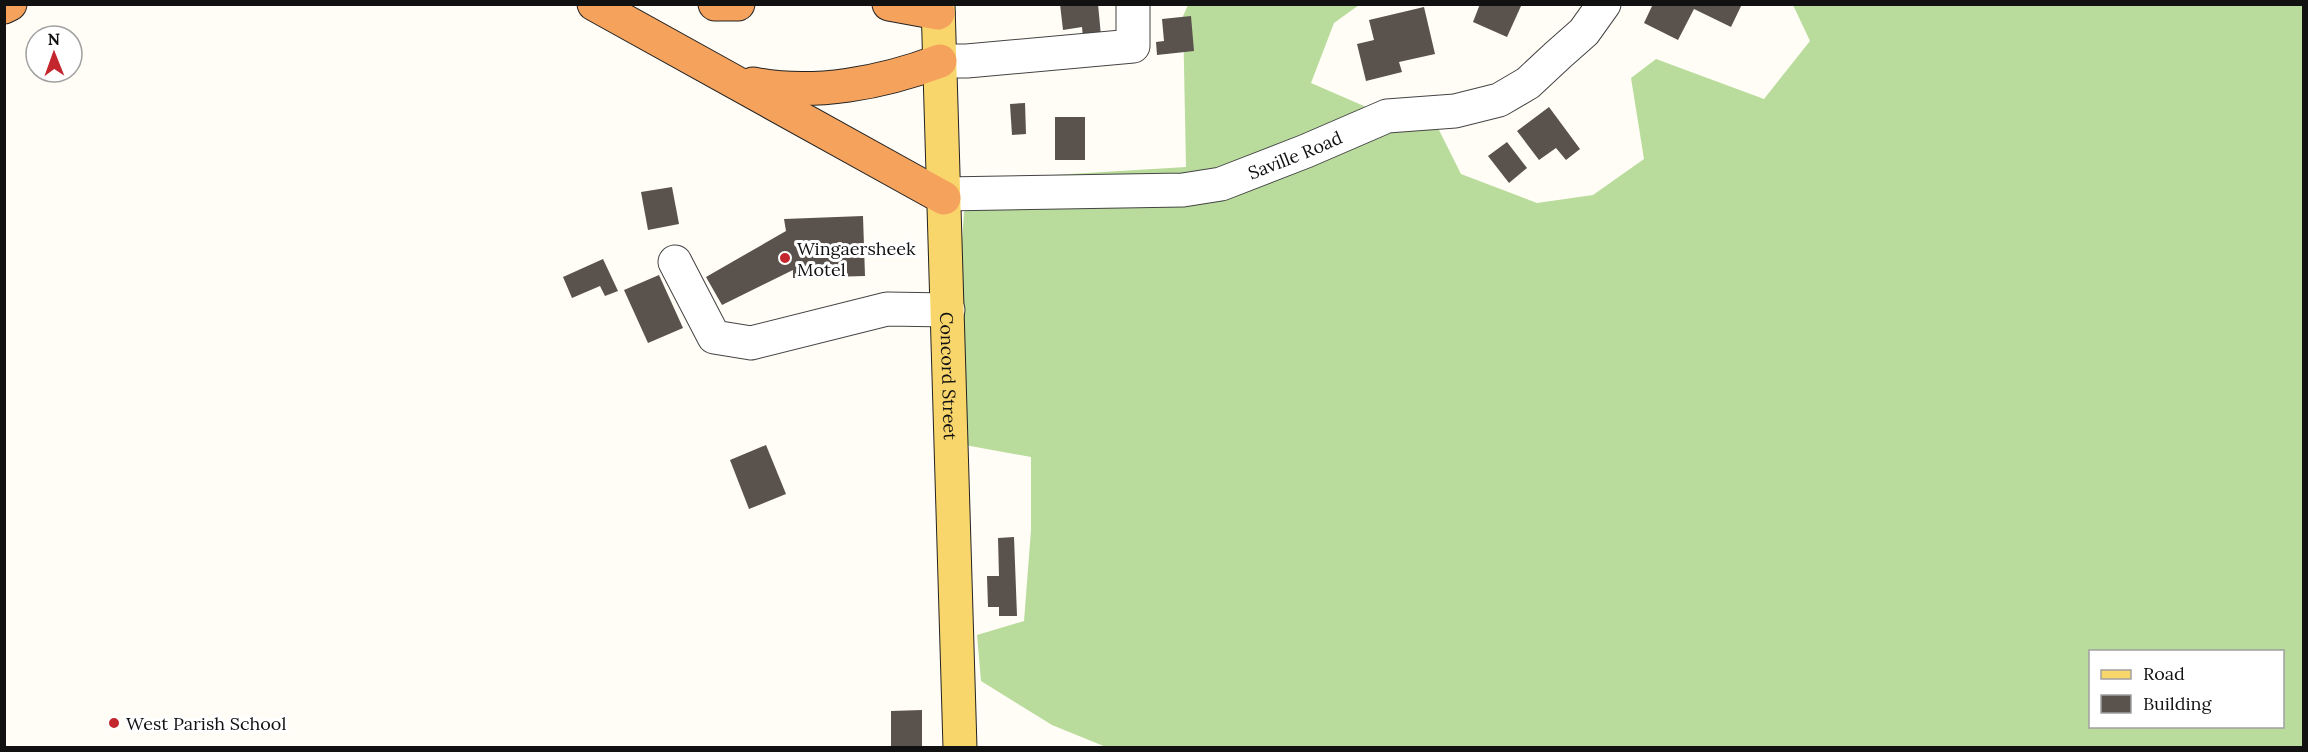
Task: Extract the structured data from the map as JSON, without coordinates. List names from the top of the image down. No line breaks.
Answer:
{"streets":{"main road":["Concord Street"],"street":["Saville Road"]},"crossings":[["Saville Road","Concord Street"]],"places":["Wingaersheek Motel","West Parish School"],"legend":["Road","Building"],"north":"top"}
